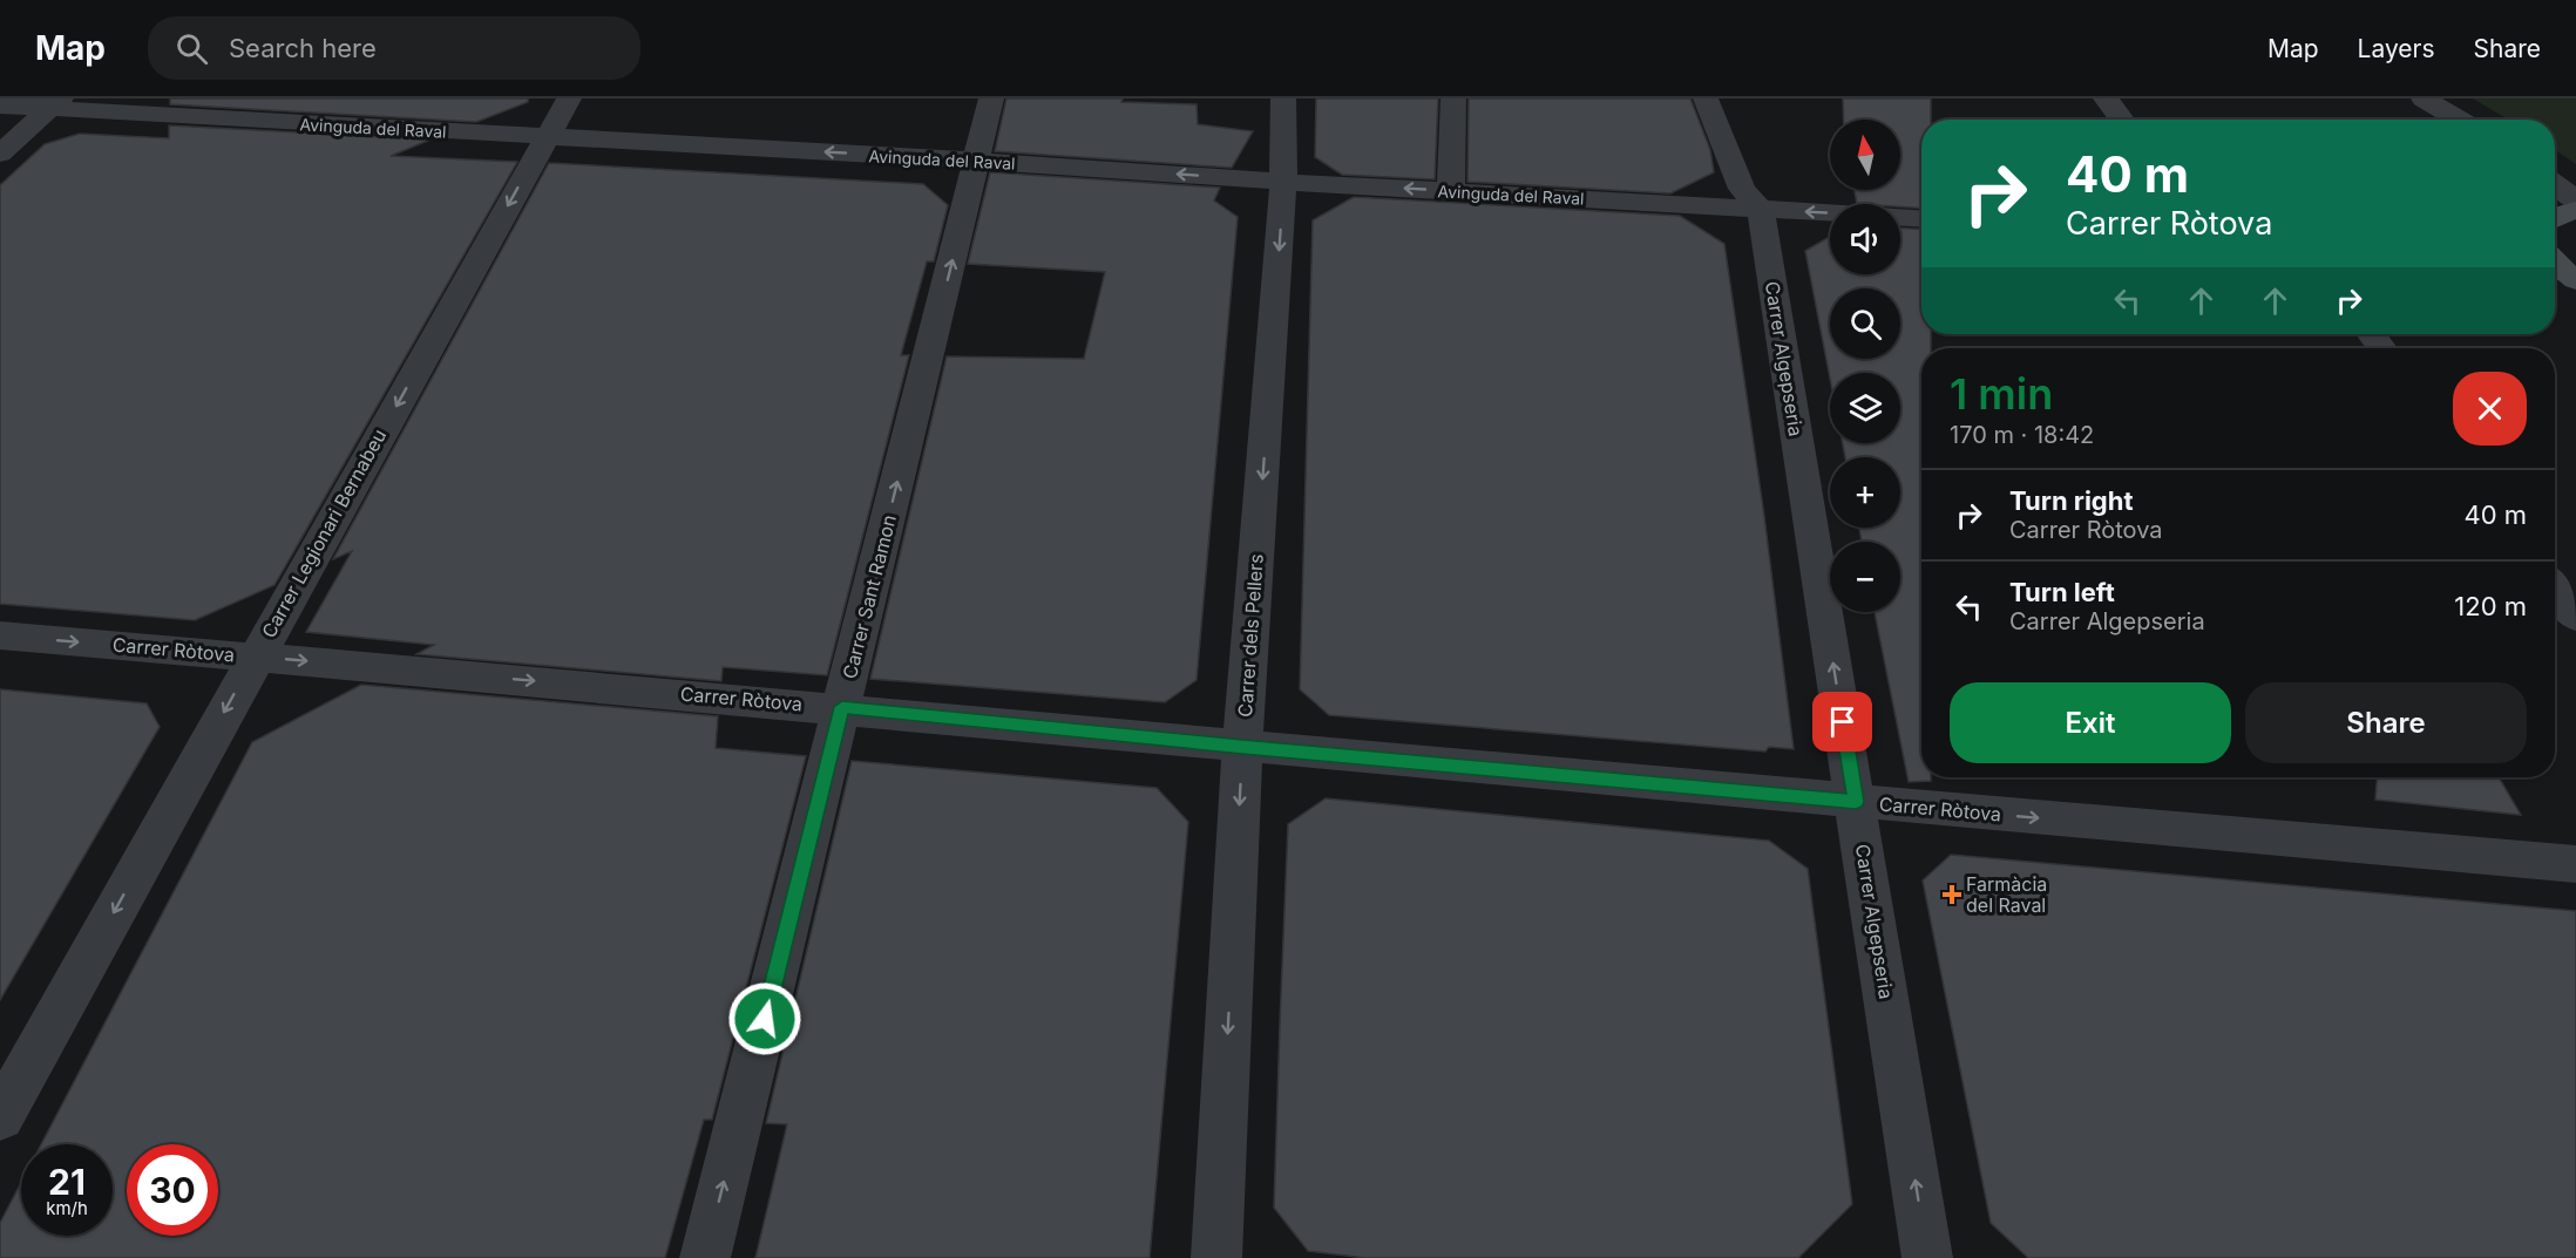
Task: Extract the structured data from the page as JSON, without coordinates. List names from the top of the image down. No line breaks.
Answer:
{"streets":{"street":["Avinguda del Raval","Carrer Algepseria","Carrer Legionari Bernabeu","Carrer Sant Ramon","Carrer dels Pellers","Carrer Ròtova"]},"crossings":[["Avinguda del Raval","Carrer Algepseria"],["Avinguda del Raval","Carrer Legionari Bernabeu"],["Avinguda del Raval","Carrer Sant Ramon"],["Avinguda del Raval","Carrer dels Pellers"],["Carrer Algepseria","Carrer Ròtova"],["Carrer Legionari Bernabeu","Carrer Ròtova"],["Carrer Sant Ramon","Carrer Ròtova"],["Carrer dels Pellers","Carrer Ròtova"]],"one_way":["Avinguda del Raval","Carrer Algepseria","Carrer Legionari Bernabeu","Carrer Sant Ramon","Carrer dels Pellers","Carrer Ròtova"],"places":{"health":["Farmàcia del Raval"]},"north":"top","page":{"header":"Map","search":"Search here","nav":["Map","Layers","Share"],"map_buttons":["+","−"],"turn":["40 m","Carrer Ròtova"],"heading":["1 min","170 m · 18:42"],"list":[{"name":"Turn right","note":"Carrer Ròtova","value":"40 m"},{"name":"Turn left","note":"Carrer Algepseria","value":"120 m"}],"buttons":["Exit","Share"],"speed":"21 km/h","limit":"30"}}
